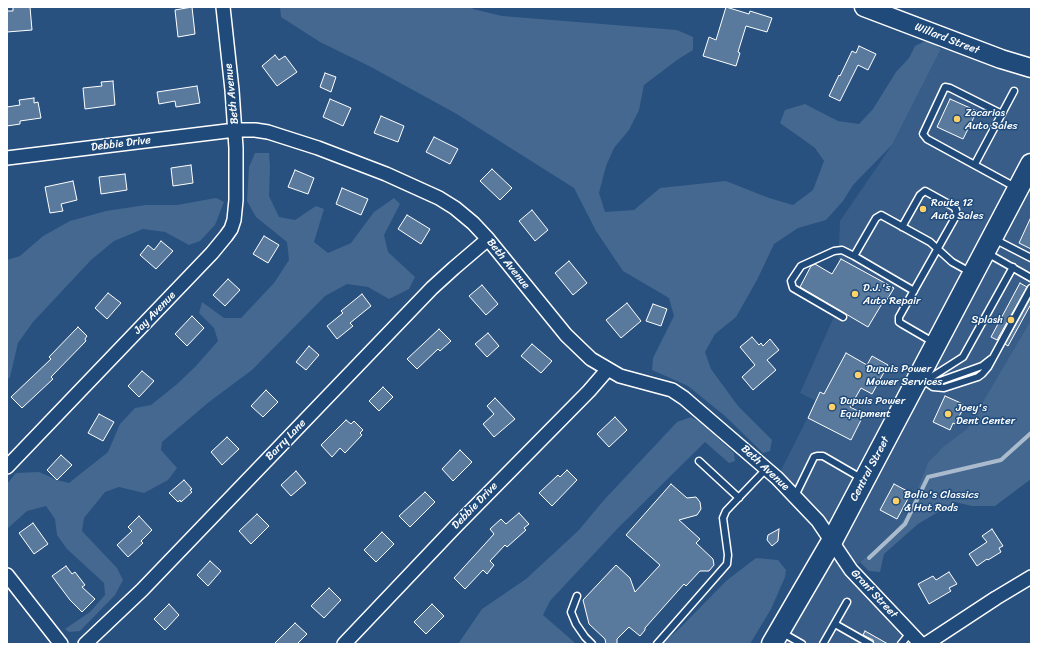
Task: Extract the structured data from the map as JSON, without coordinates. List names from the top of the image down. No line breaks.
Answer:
{"streets":{"main road":["Central Street"],"street":["Willard Street","Beth Avenue","Debbie Drive","Jay Avenue","Barry Lane","Grant Street"]},"crossings":[["Beth Avenue","Debbie Drive"],["Beth Avenue","Jay Avenue"],["Beth Avenue","Barry Lane"],["Beth Avenue","Central Street"],["Beth Avenue","Grant Street"],["Debbie Drive","Jay Avenue"],["Central Street","Grant Street"]],"places":["Zacarias Auto Sales","Route 12 Auto Sales","D.J.'s Auto Repair","Splash","Dupuis Power Mower Services","Dupuis Power Equipment","Joey's Dent Center","Bolio's Classics & Hot Rods"]}
